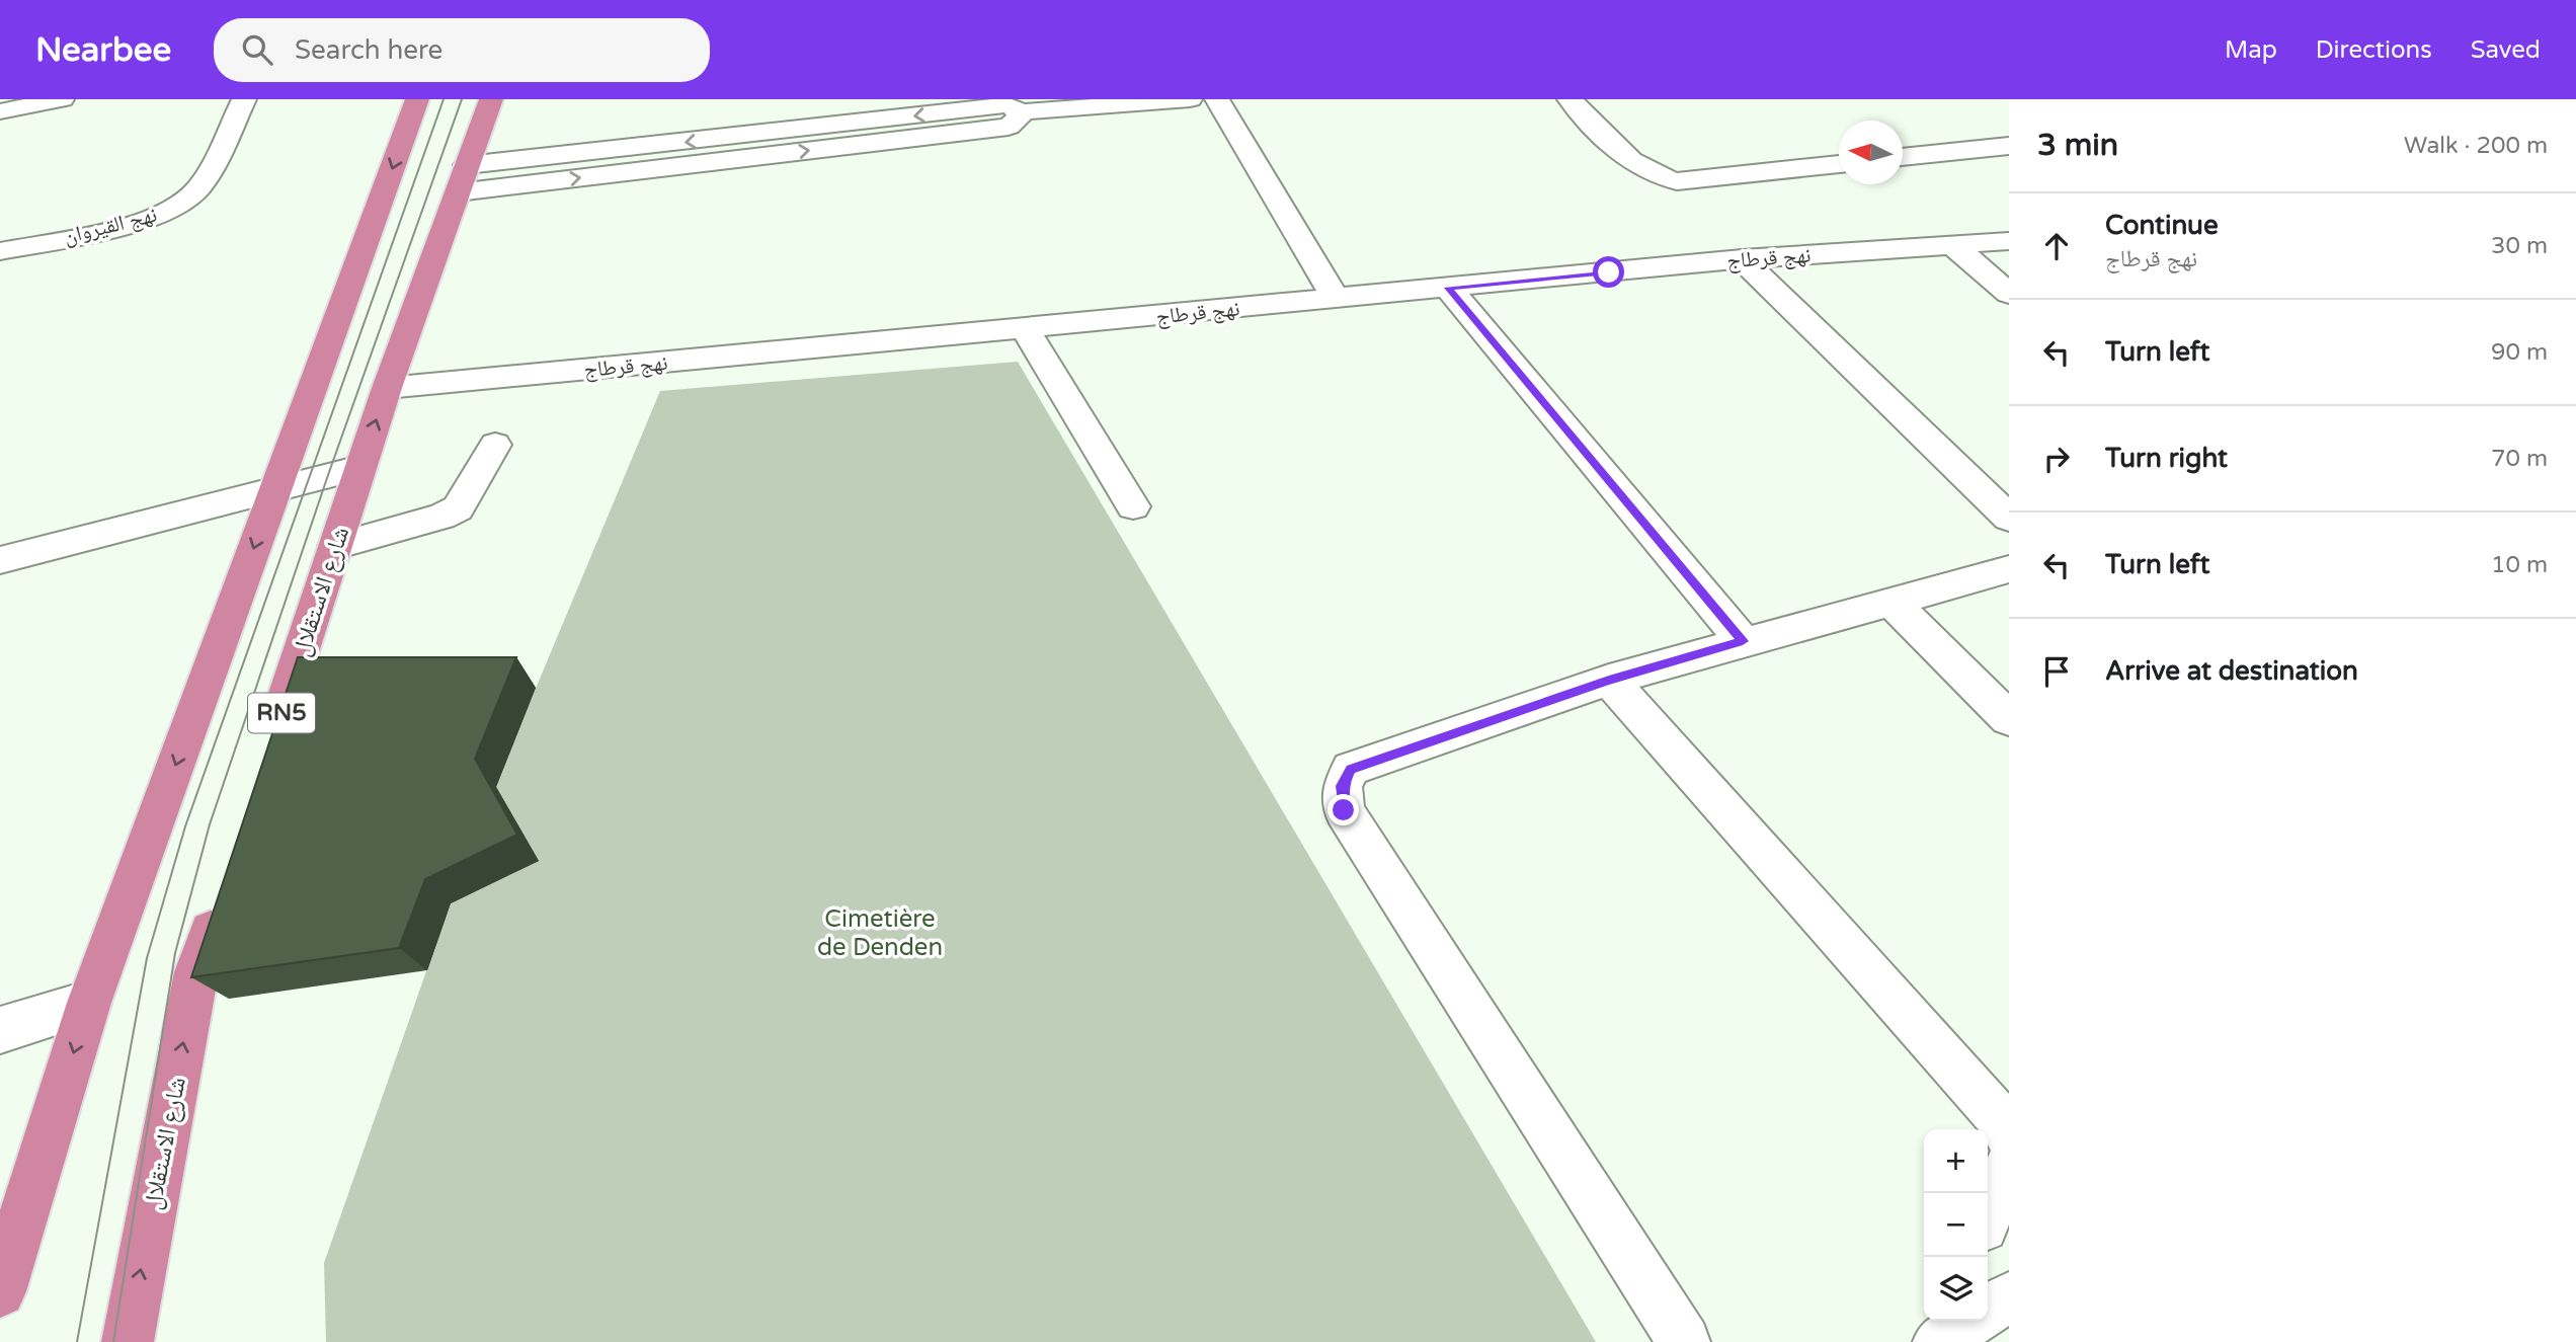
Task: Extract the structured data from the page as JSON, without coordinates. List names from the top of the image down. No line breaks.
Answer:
{"streets":{"highway":["شارع الاستقلال","RN5"],"street":["نهج القيروان","نهج قرطاج"]},"crossings":[["نهج قرطاج","شارع الاستقلال"]],"parks":["Cimetière de Denden"],"north":"left","page":{"header":"Nearbee","search":"Search here","nav":["Map","Directions","Saved"],"heading":["3 min","Walk · 200 m"],"list":[["Continue","نهج قرطاج","30 m"],["Turn left","90 m"],["Turn right","70 m"],["Turn left","10 m"],"Arrive at destination"],"map_buttons":["+","−"]}}
